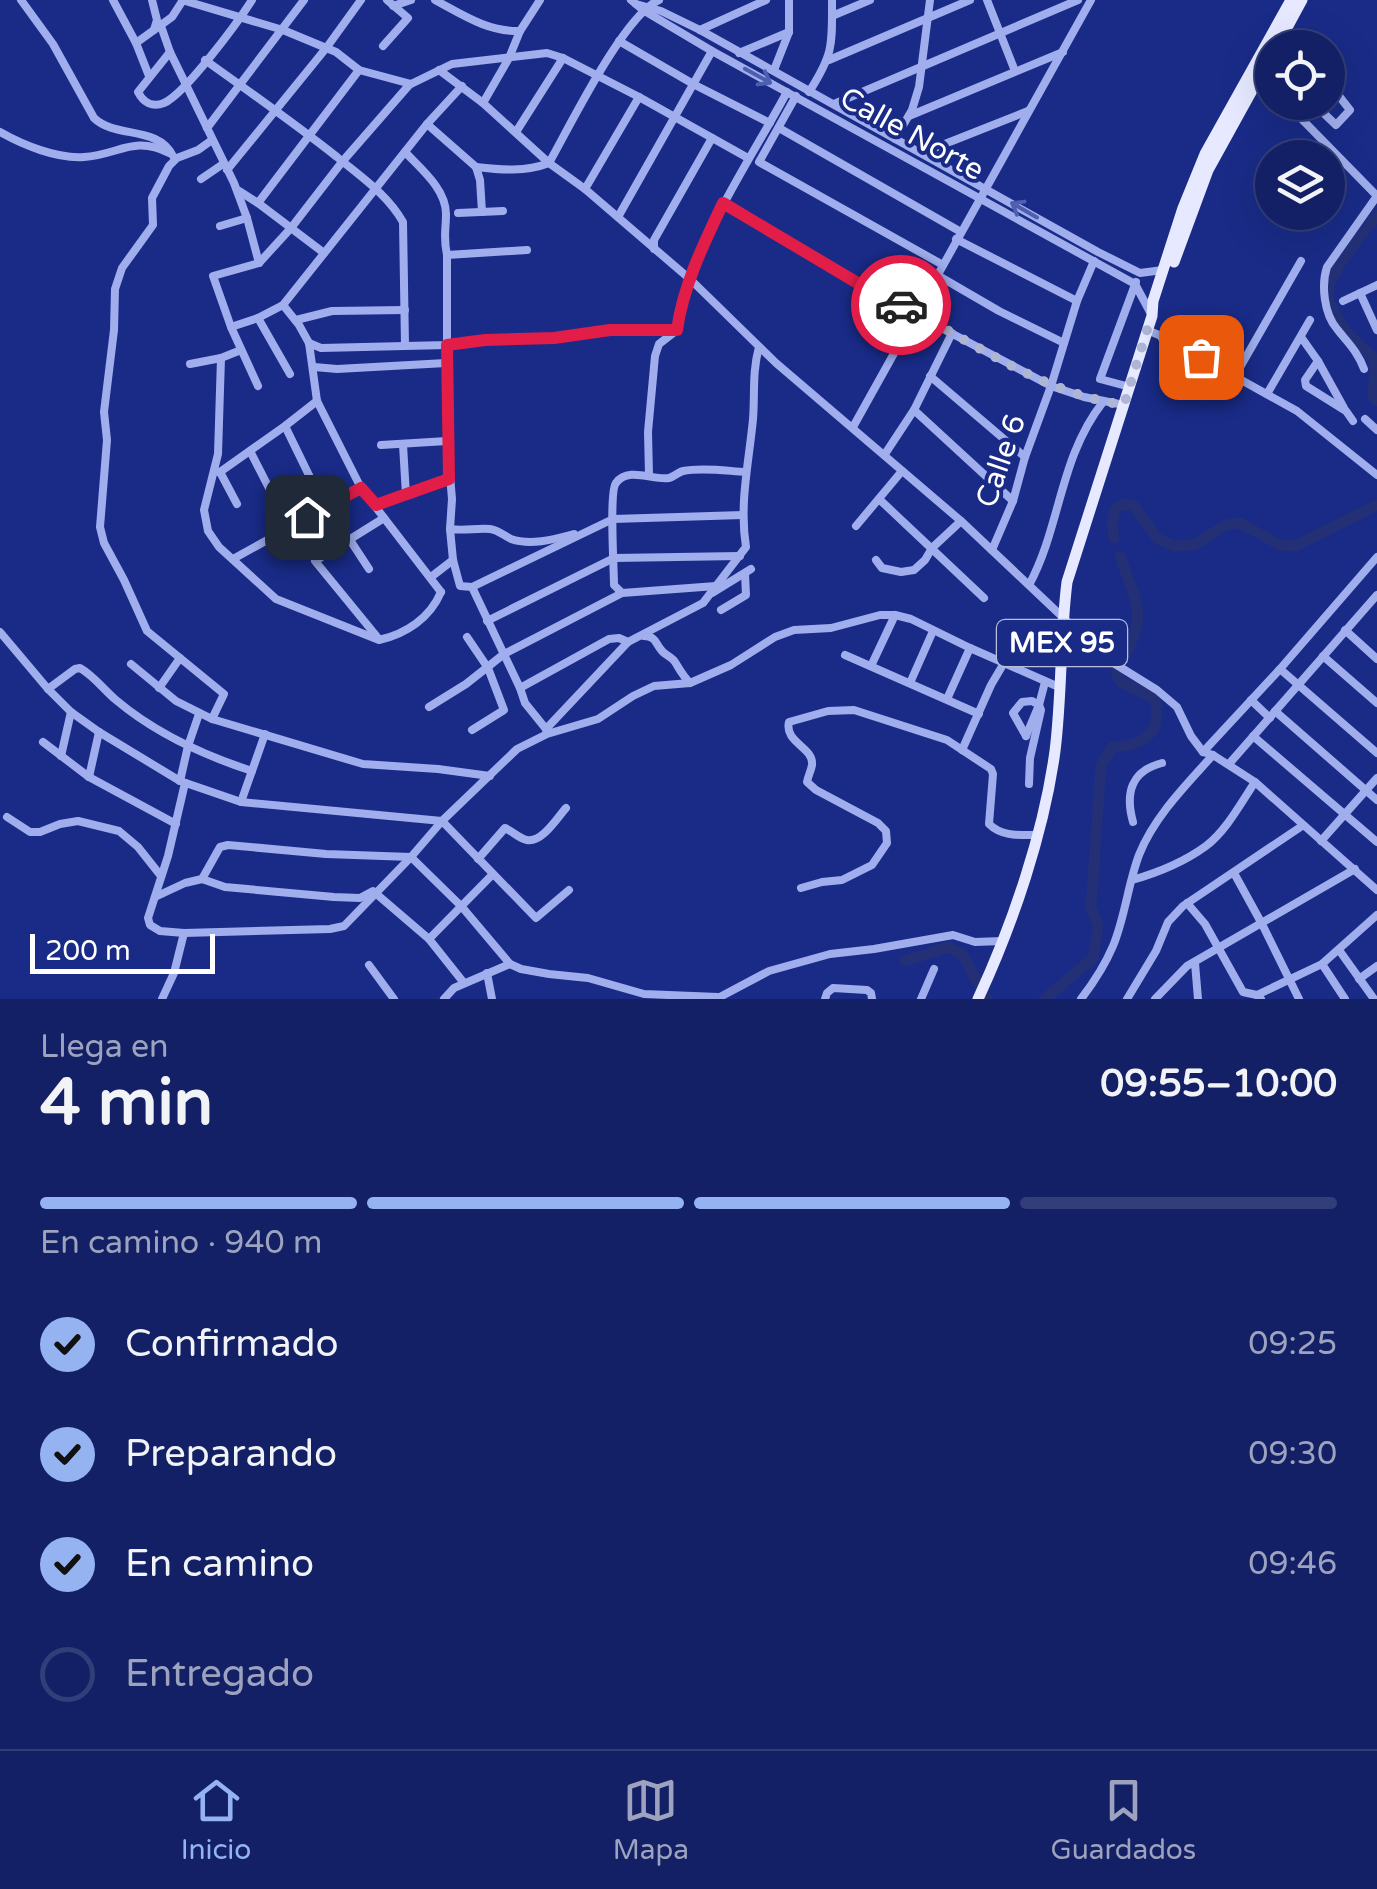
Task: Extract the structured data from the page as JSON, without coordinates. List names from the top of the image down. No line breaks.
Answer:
{"streets":{"main road":["MEX 95"],"street":["Calle Norte","Calle 6"]},"crossings":[["Calle Norte","Calle 6"]],"scale_bar":"200 m","page":{"scale":"200 m","heading":["4 min","Llega en","09:55–10:00"],"bar":"En camino · 940 m","list":[["Confirmado","09:25"],["Preparando","09:30"],["En camino","09:46"],"Entregado"],"tabs":["Inicio","Mapa","Guardados"]}}
